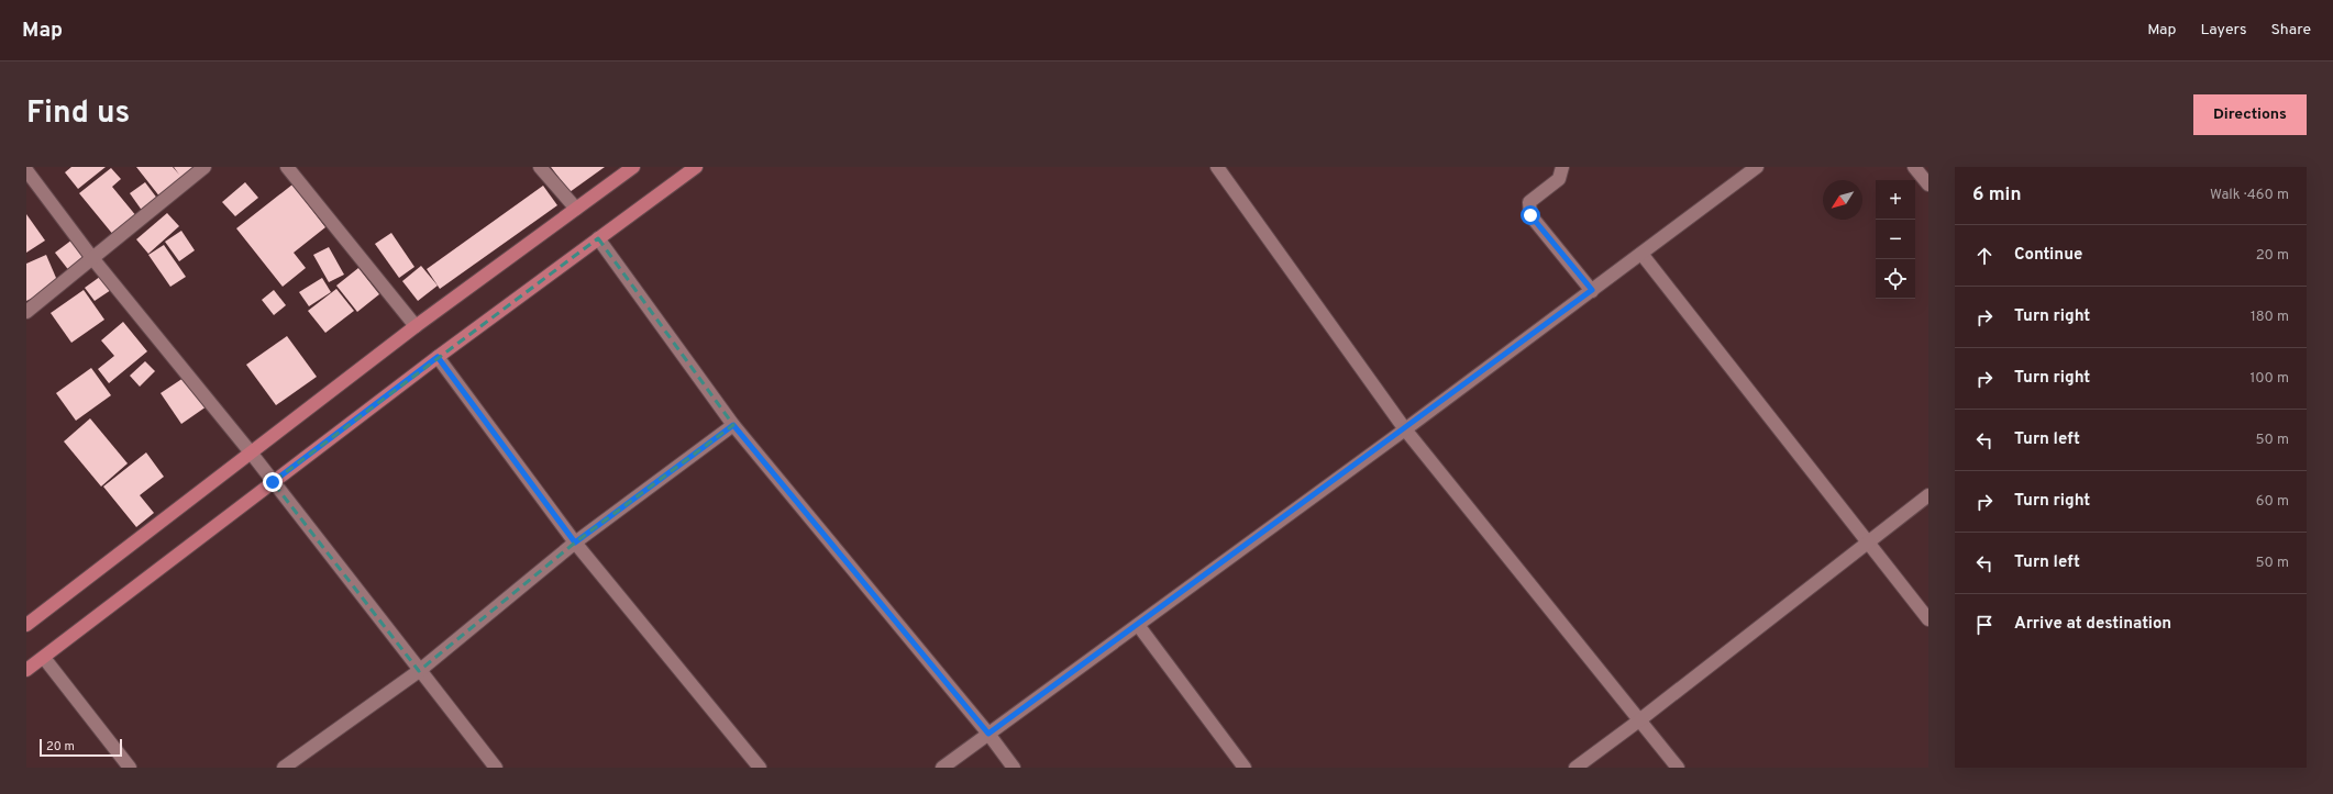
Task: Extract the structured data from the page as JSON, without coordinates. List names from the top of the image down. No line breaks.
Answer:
{"scale_bar":"20 m","north":"bottom left","page":{"header":"Map","nav":["Map","Layers","Share"],"title":"Find us","buttons":"Directions","heading":["6 min","Walk · 460 m"],"map_buttons":["+","−"],"list":[["Continue","20 m"],["Turn right","180 m"],["Turn right","100 m"],["Turn left","50 m"],["Turn right","60 m"],["Turn left","50 m"],"Arrive at destination"],"scale":"20 m"}}
